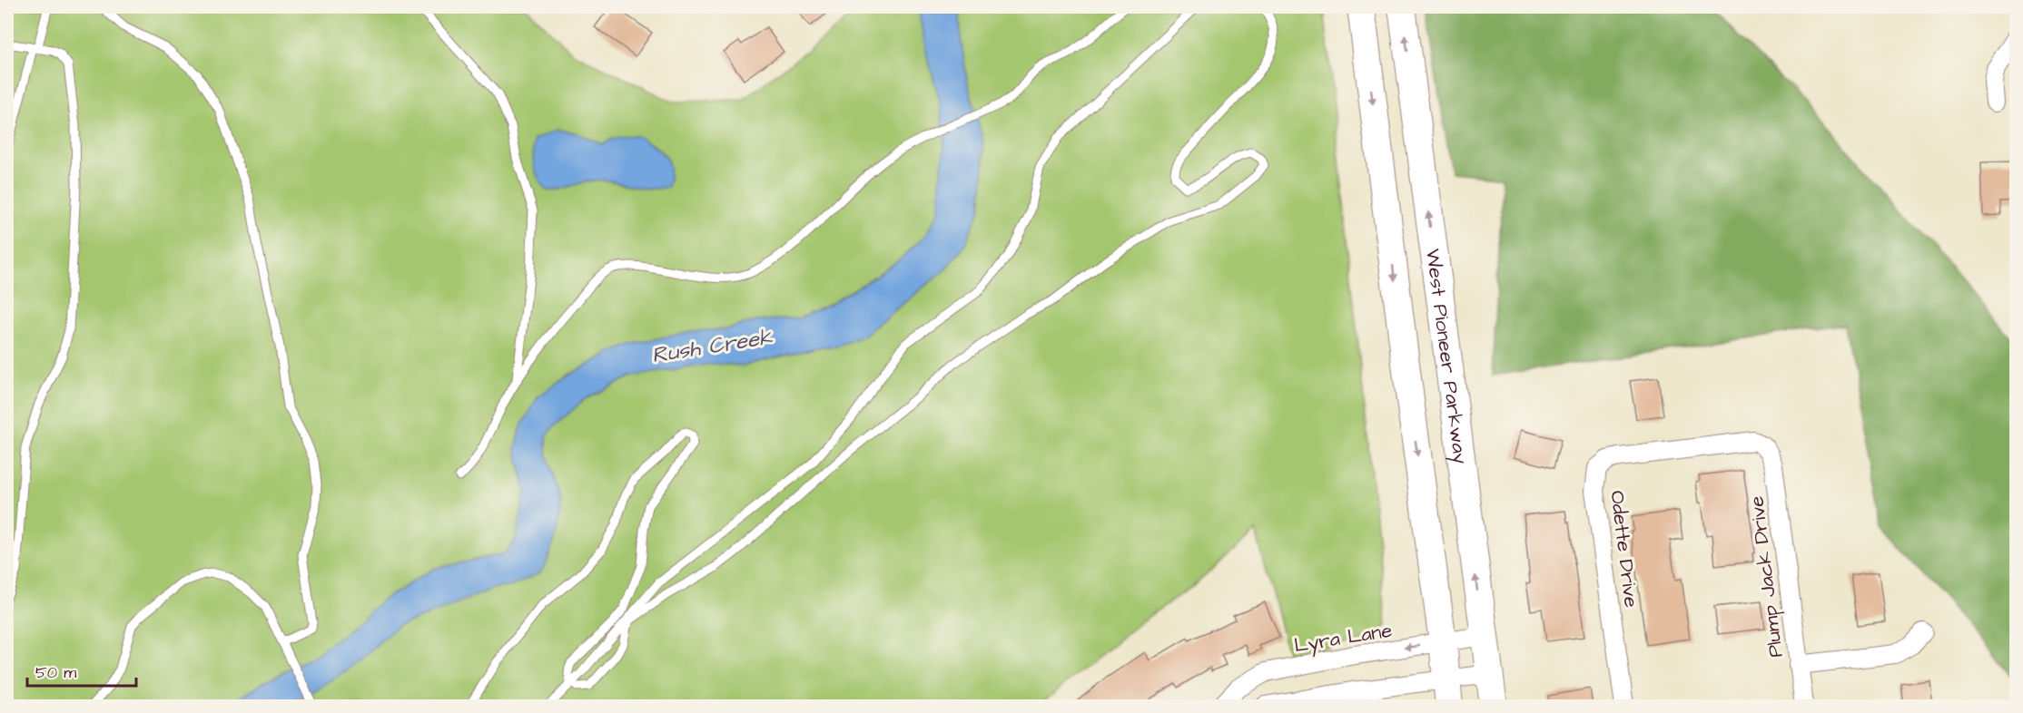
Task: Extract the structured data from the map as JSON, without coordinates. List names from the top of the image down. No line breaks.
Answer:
{"streets":{"main road":["West Pioneer Parkway"],"street":["Odette Drive","Plump Jack Drive","Lyra Lane"]},"crossings":[["West Pioneer Parkway","Lyra Lane"],["Odette Drive","Plump Jack Drive"]],"water":["Rush Creek"],"scale_bar":"50 m"}
